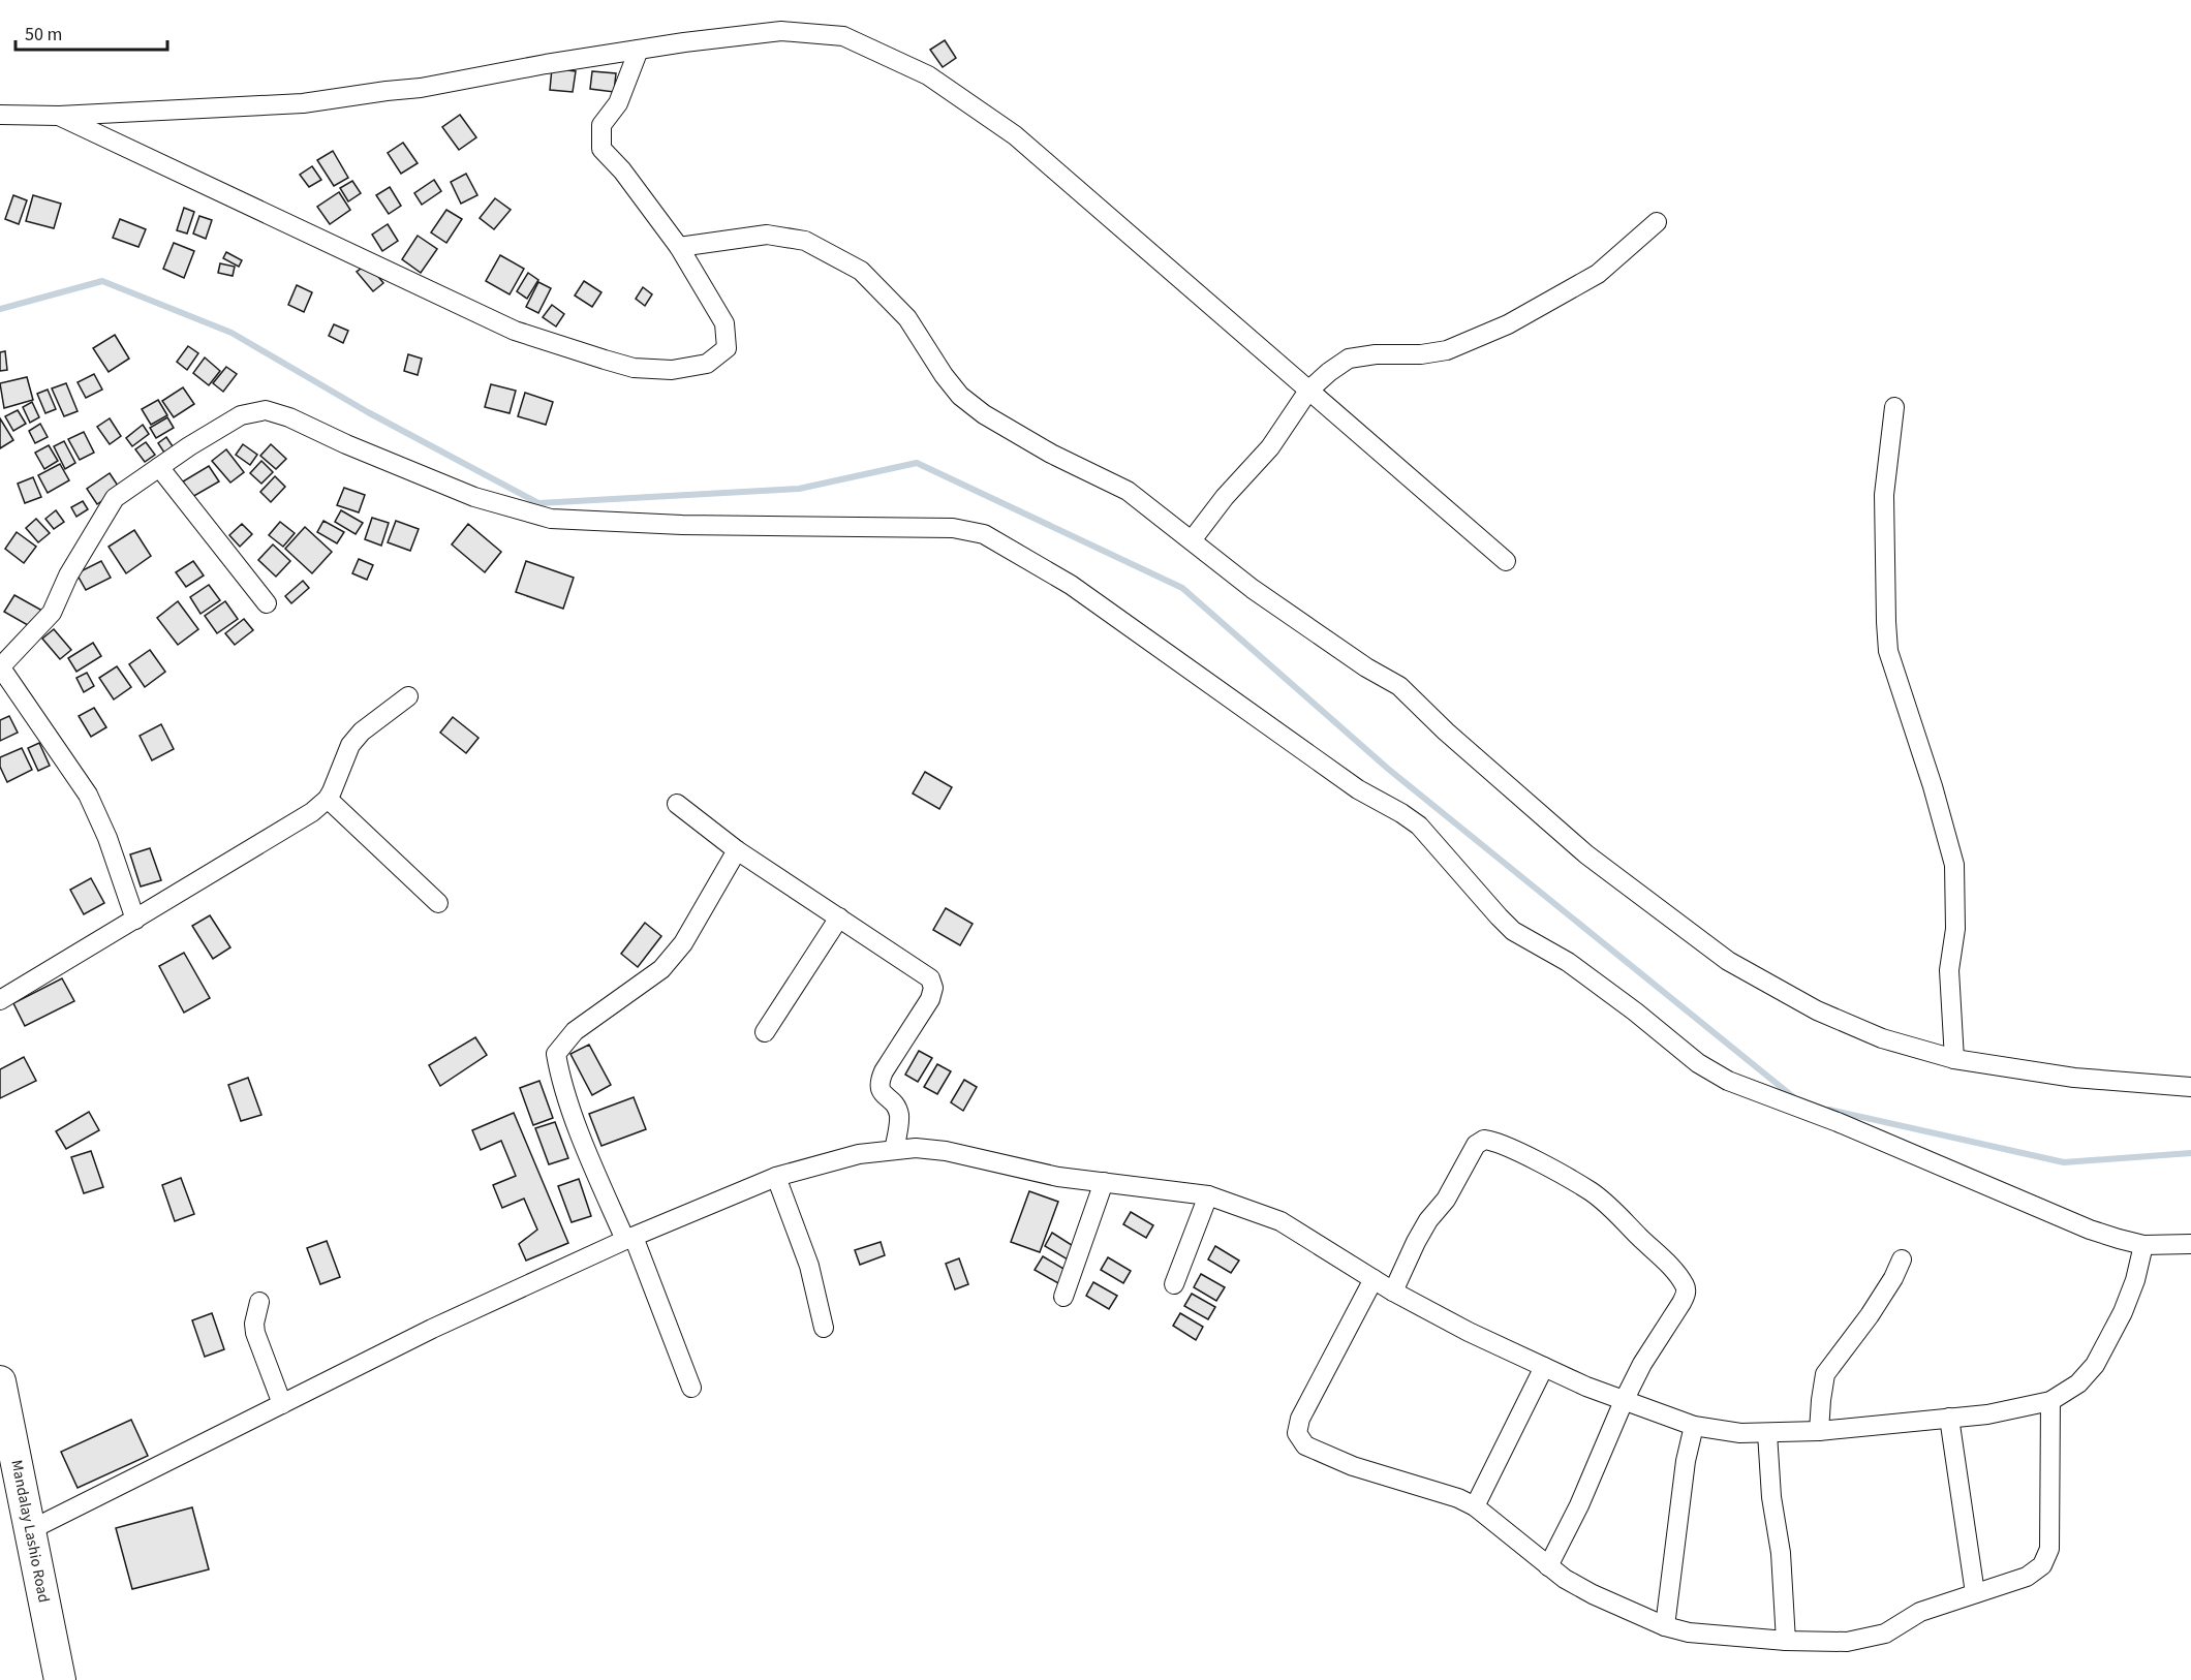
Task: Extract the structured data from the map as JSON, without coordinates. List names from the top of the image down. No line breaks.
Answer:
{"streets":{"highway":["Mandalay Lashio Road"]},"scale_bar":"50 m"}
